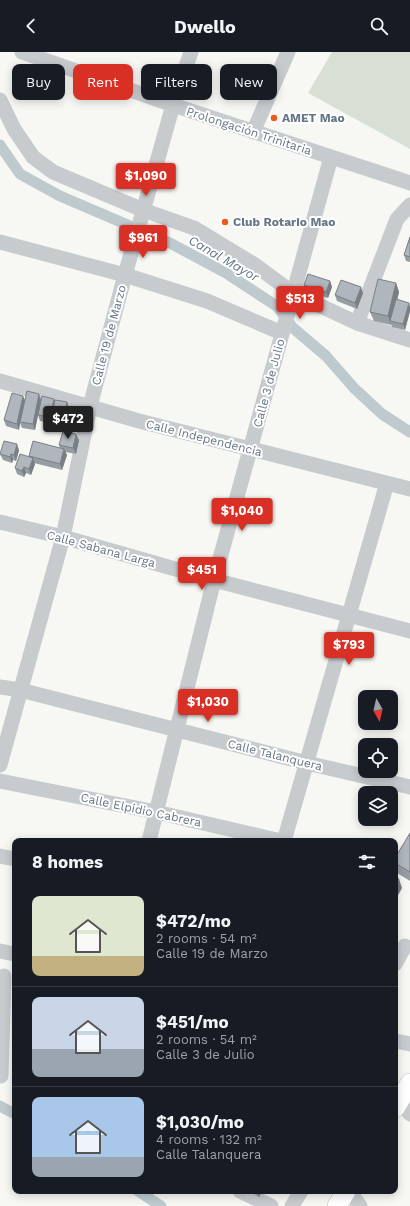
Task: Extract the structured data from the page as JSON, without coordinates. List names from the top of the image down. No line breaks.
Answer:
{"streets":{"street":["Prolongación Trinitaria","Calle 19 de Marzo","Calle 3 de Julio","Calle Independencia","Calle Sabana Larga","Calle Talanquera","Calle Elpidio Cabrera"]},"crossings":[["Prolongación Trinitaria","Calle 19 de Marzo"],["Prolongación Trinitaria","Calle 3 de Julio"],["Calle 19 de Marzo","Calle Independencia"],["Calle 19 de Marzo","Calle Sabana Larga"],["Calle 19 de Marzo","Calle Talanquera"],["Calle 3 de Julio","Calle Independencia"],["Calle 3 de Julio","Calle Sabana Larga"],["Calle 3 de Julio","Calle Talanquera"],["Calle 3 de Julio","Calle Elpidio Cabrera"]],"water":["Canal Mayor"],"places":["AMET Mao","Club Rotario Mao"],"north":"bottom","page":{"header":"Dwello","chip":["Buy","Rent","Filters","New"],"price":["$1,090","$961","$513","$472","$1,040","$451","$793","$1,030"],"heading":"8 homes","list":[{"name":"$472/mo","note":"2 rooms · 54 m² · Calle 19 de Marzo"},{"name":"$451/mo","note":"2 rooms · 54 m² · Calle 3 de Julio"},{"name":"$1,030/mo","note":"4 rooms · 132 m² · Calle Talanquera"}]}}
